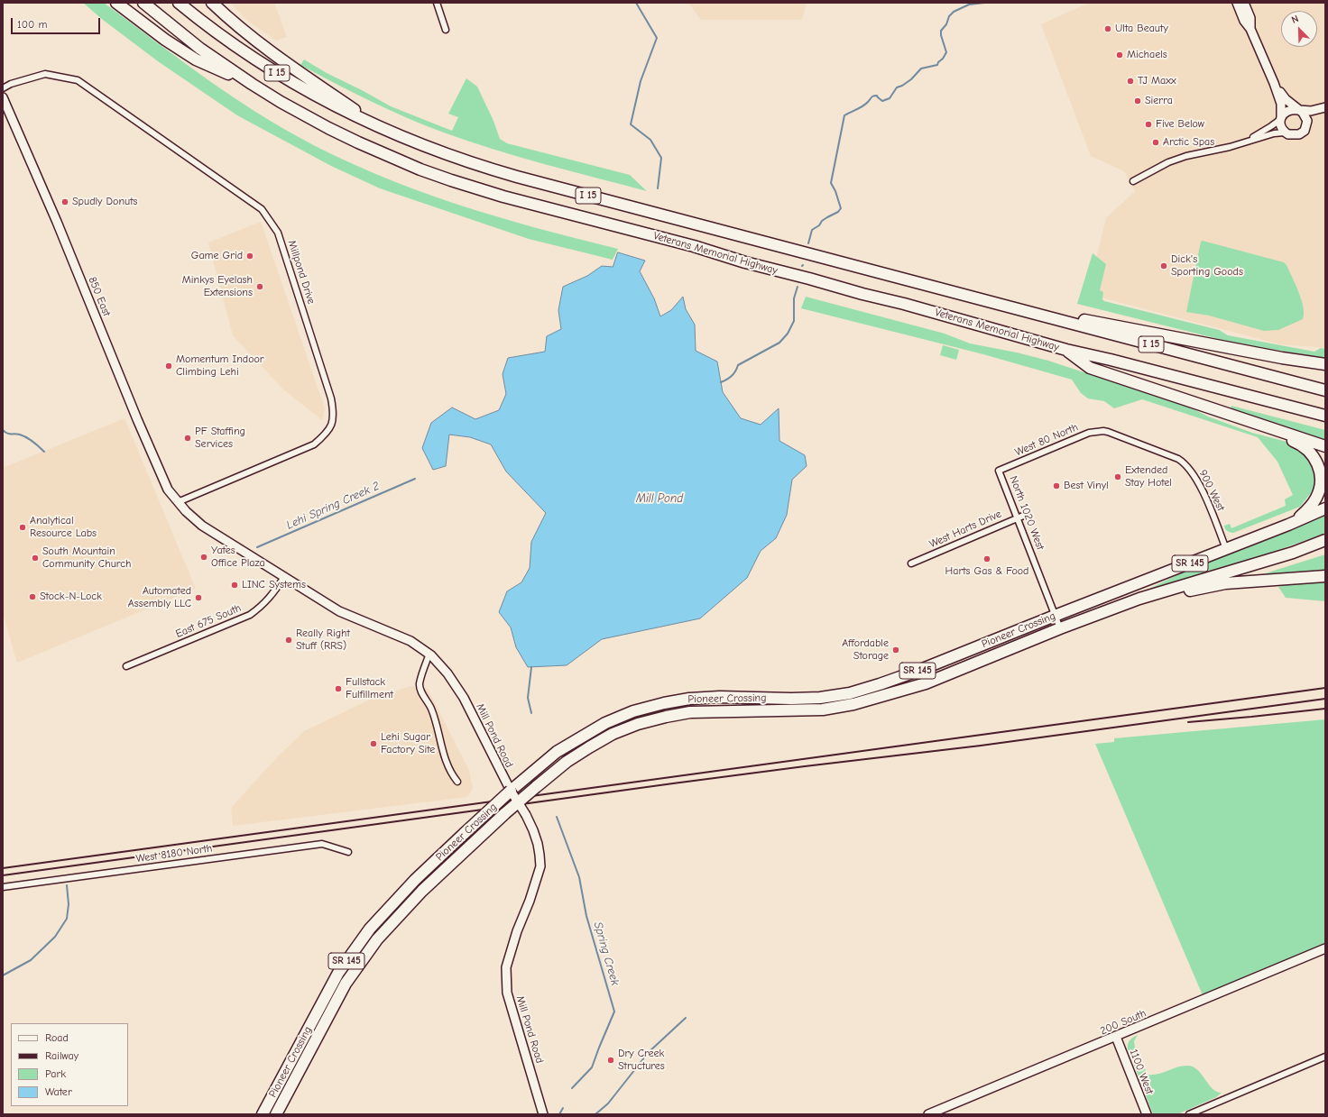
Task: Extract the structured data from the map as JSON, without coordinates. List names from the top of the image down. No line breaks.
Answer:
{"streets":{"highway":["I 15","Veterans Memorial Highway","SR 145","Pioneer Crossing"],"street":["Millpond Drive","850 East","West 80 North","900 West","North 1020 West","West Harts Drive","East 675 South","Mill Pond Road","West 8180 North","200 South","1100 West"]},"crossings":[["Millpond Drive","850 East"],["Millpond Drive","Mill Pond Road"],["850 East","Mill Pond Road"],["West 80 North","900 West"],["West 80 North","North 1020 West"],["900 West","Pioneer Crossing"],["North 1020 West","West Harts Drive"],["North 1020 West","Pioneer Crossing"],["East 675 South","Mill Pond Road"],["Pioneer Crossing","Mill Pond Road"],["200 South","1100 West"]],"water":["Mill Pond","Lehi Spring Creek 2","Spring Creek"],"places":["Ulta Beauty","Michaels","TJ Maxx","Sierra","Five Below","Arctic Spas","Spudly Donuts","Game Grid","Dick's Sporting Goods","Minkys Eyelash Extensions","Momentum Indoor Climbing Lehi","PF Staffing Services","Extended Stay Hotel","Best Vinyl","Analytical Resource Labs","Yates Office Plaza","South Mountain Community Church","Harts Gas & Food","LINC Systems","Stock-N-Lock","Automated Assembly LLC","Really Right Stuff (RRS)","Affordable Storage","Fullstack Fulfillment","Lehi Sugar Factory Site","Dry Creek Structures"],"legend":["Road","Railway","Park","Water"],"scale_bar":"100 m","north":"top left"}
